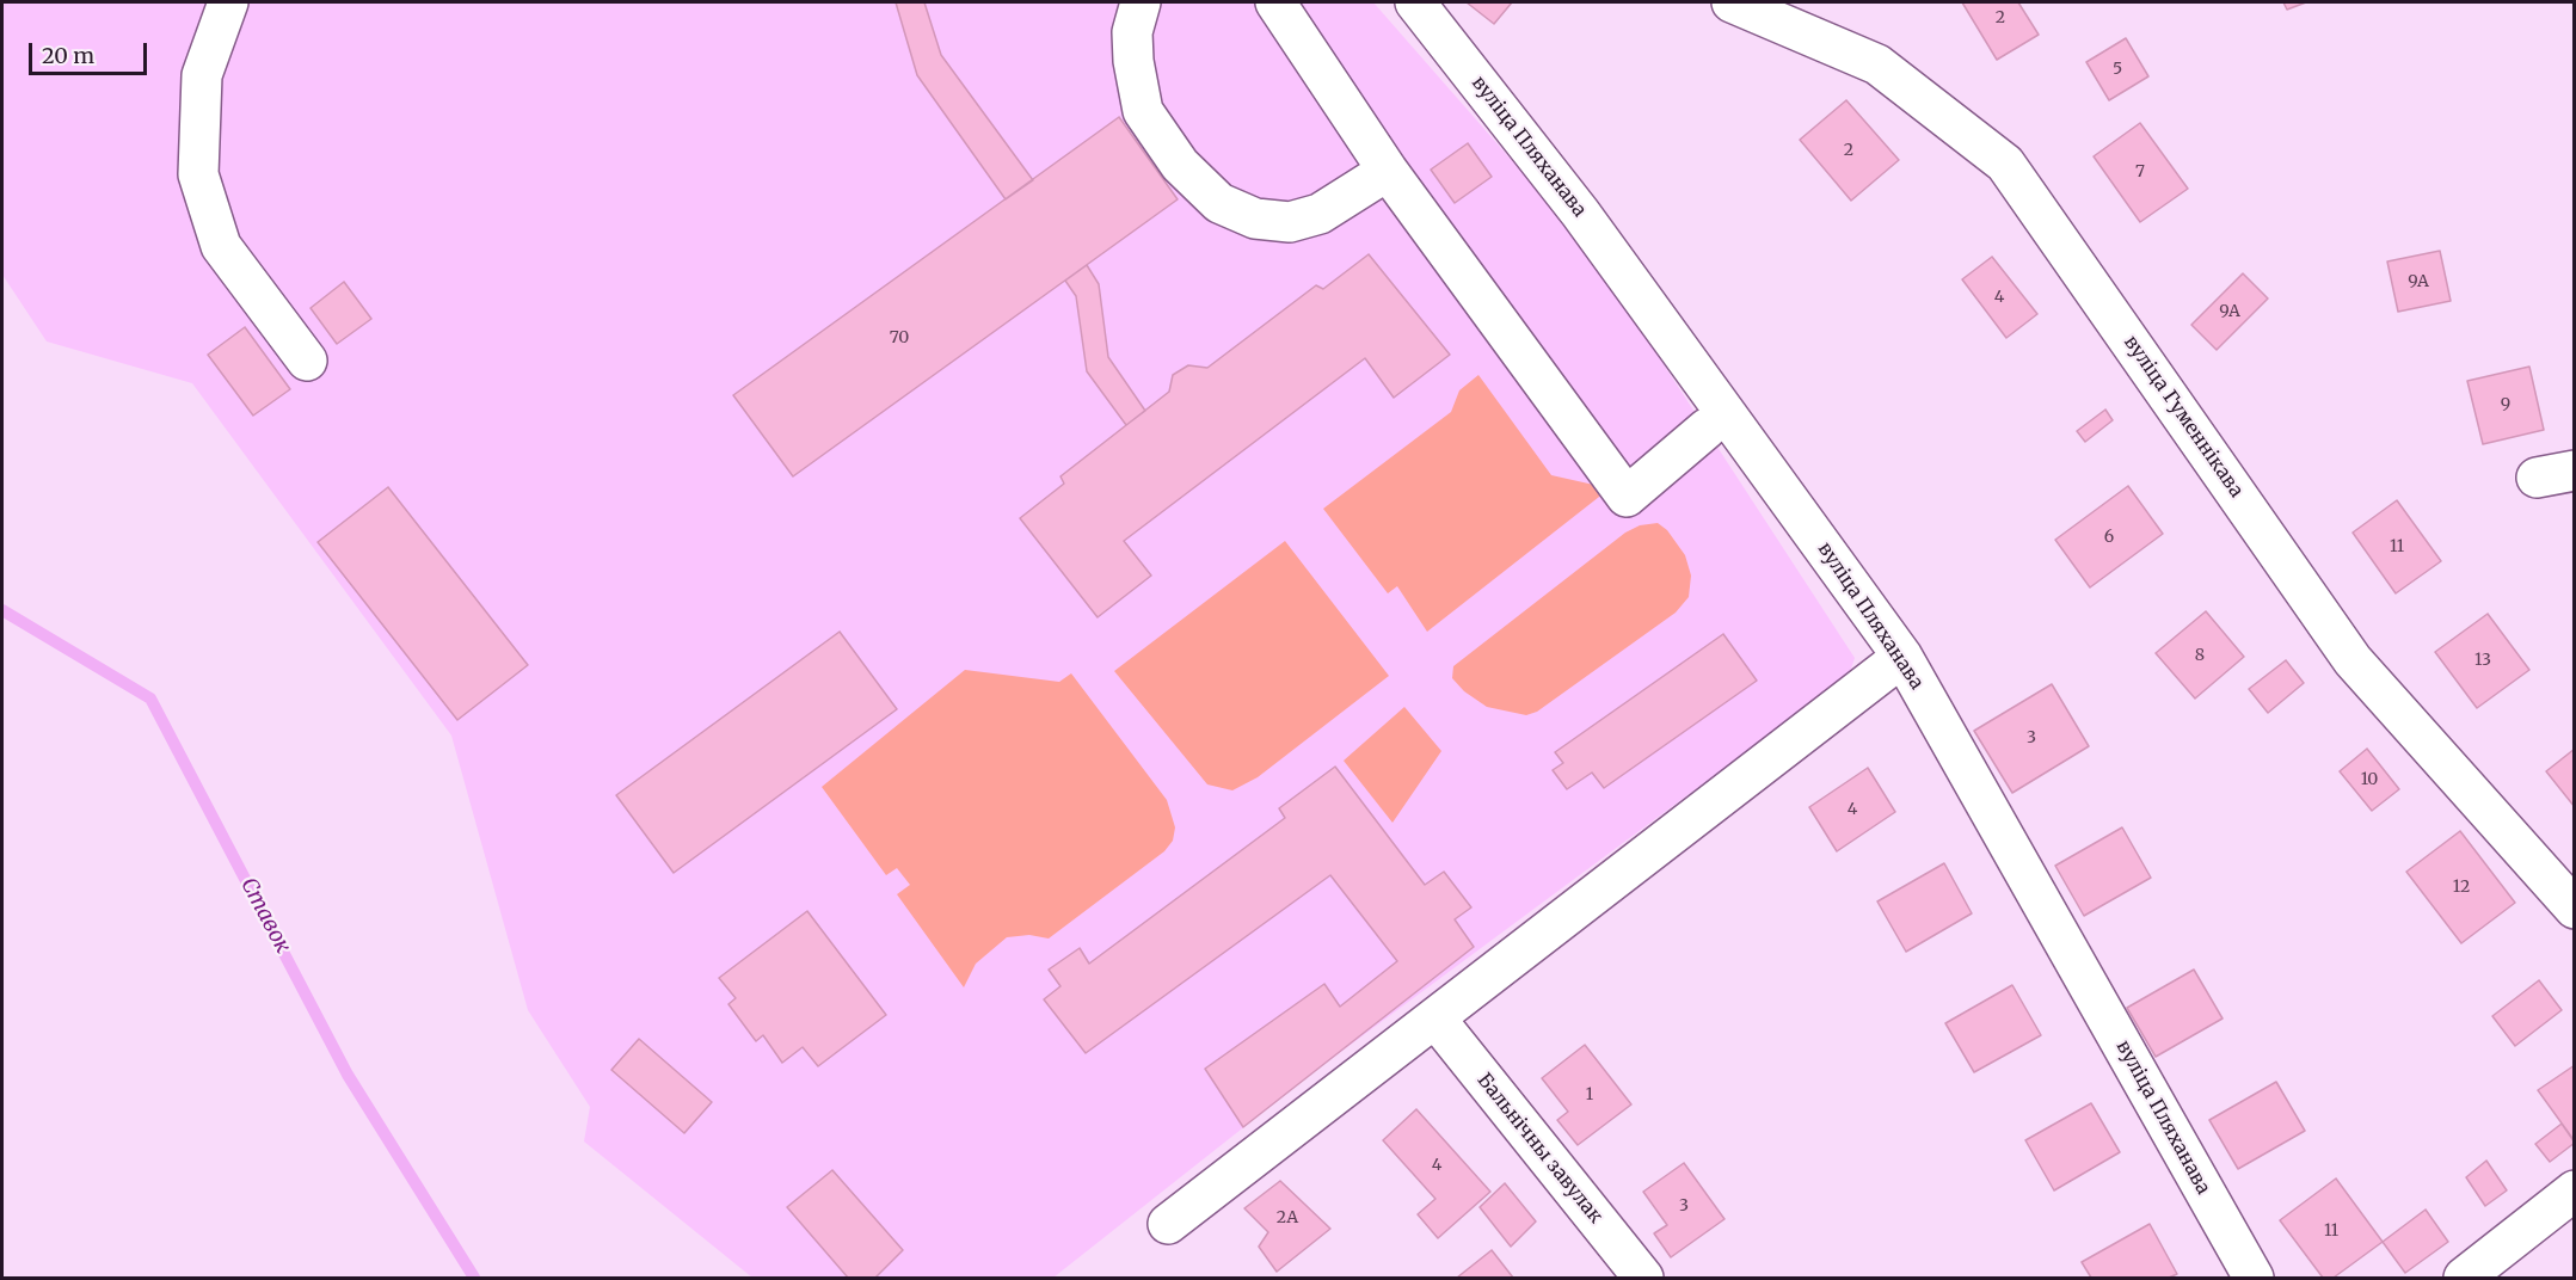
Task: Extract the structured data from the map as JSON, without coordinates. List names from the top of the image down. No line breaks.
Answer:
{"streets":{"street":["вуліца Пляханава","вуліца Гуменнікава","Бальнічны завулак"]},"water":["Ставок"],"house_numbers":["2","5","2","7","9А","4","9А","70","9","6","11","8","13","3","10","4","12","1","4","3","2А","11"],"scale_bar":"20 m"}
